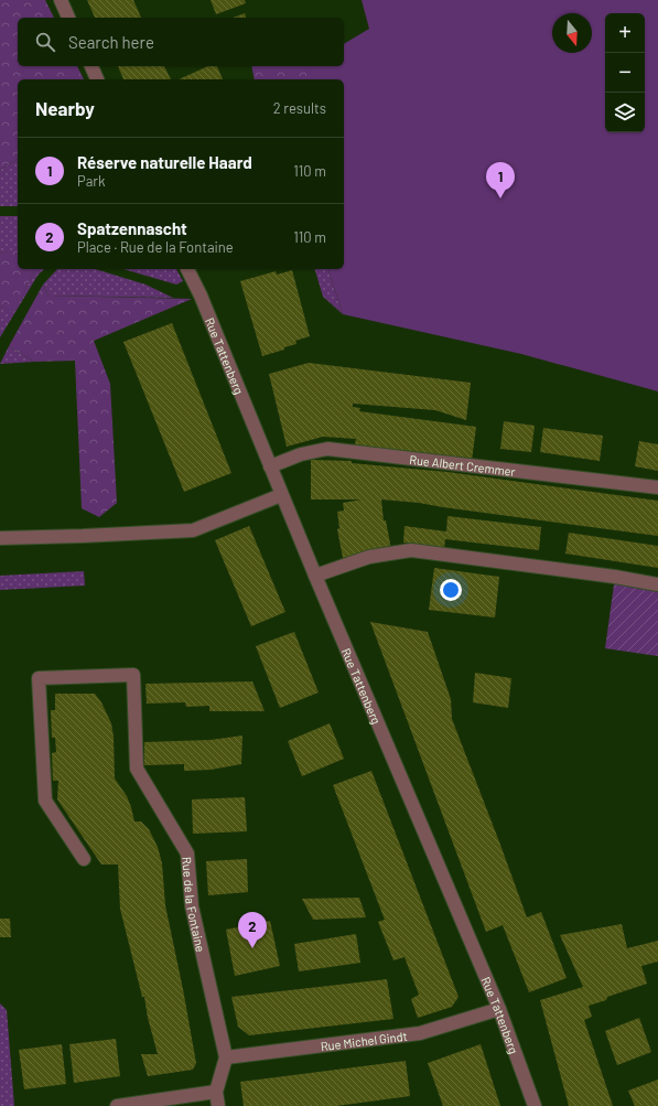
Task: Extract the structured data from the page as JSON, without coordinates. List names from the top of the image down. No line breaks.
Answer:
{"streets":{"street":["Rue Tattenberg","Rue Albert Cremmer","Rue de la Fontaine","Rue Michel Gindt"]},"crossings":[["Rue Tattenberg","Rue Albert Cremmer"],["Rue Tattenberg","Rue Michel Gindt"],["Rue de la Fontaine","Rue Michel Gindt"]],"north":"bottom","page":{"map_buttons":["+","−"],"search":"Search here","heading":["Nearby","2 results"],"list":[{"mark":"1","name":"Réserve naturelle Haard","note":"Park","value":"110 m"},{"mark":"2","name":"Spatzennascht","note":"Place · Rue de la Fontaine","value":"110 m"}],"pins":["1","2"]}}
